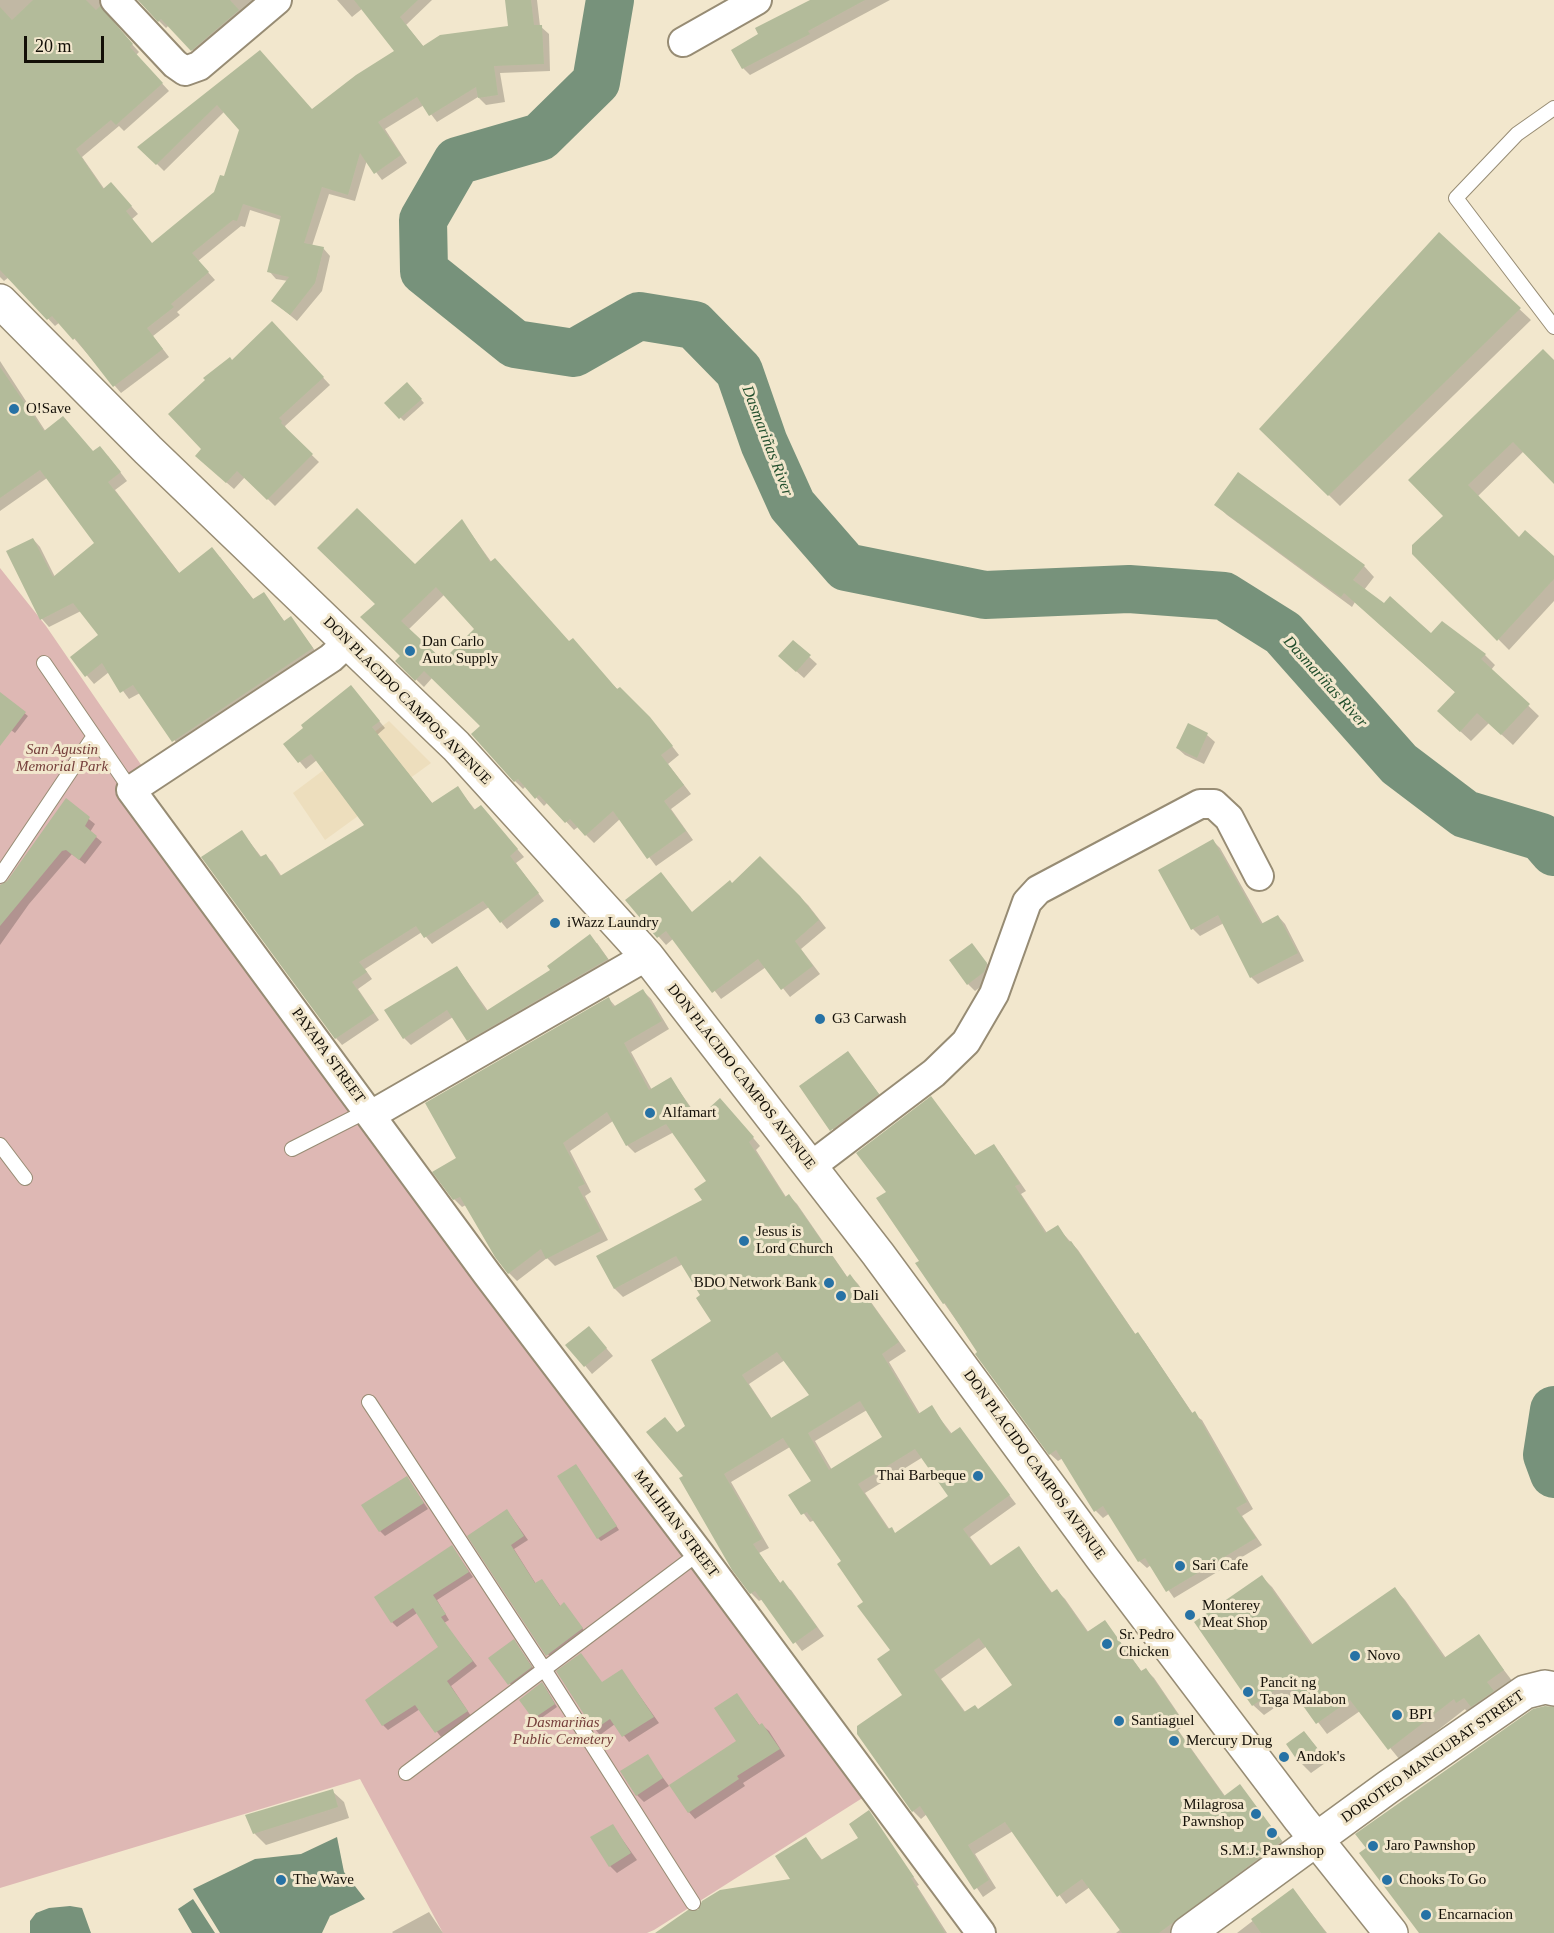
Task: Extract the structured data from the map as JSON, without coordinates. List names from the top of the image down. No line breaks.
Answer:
{"streets":{"main road":["DON PLACIDO CAMPOS AVENUE","DOROTEO MANGUBAT STREET"],"street":["PAYAPA STREET","MALIHAN STREET"]},"crossings":[["DON PLACIDO CAMPOS AVENUE","PAYAPA STREET"],["DON PLACIDO CAMPOS AVENUE","DOROTEO MANGUBAT STREET"],["PAYAPA STREET","MALIHAN STREET"]],"water":["Dasmariñas River"],"parks":["San Agustin Memorial Park","Dasmariñas Public Cemetery"],"places":["O!Save","Dan Carlo Auto Supply","iWazz Laundry","G3 Carwash","Alfamart","Jesus is Lord Church","BDO Network Bank","Dali","Thai Barbeque","Sari Cafe","Monterey Meat Shop","Sr. Pedro Chicken","Novo","Pancit ng Taga Malabon","BPI","Santiaguel","Mercury Drug","Andok's","Milagrosa Pawnshop","S.M.J. Pawnshop","Jaro Pawnshop","The Wave","Chooks To Go","Encarnacion"],"scale_bar":"20 m"}
